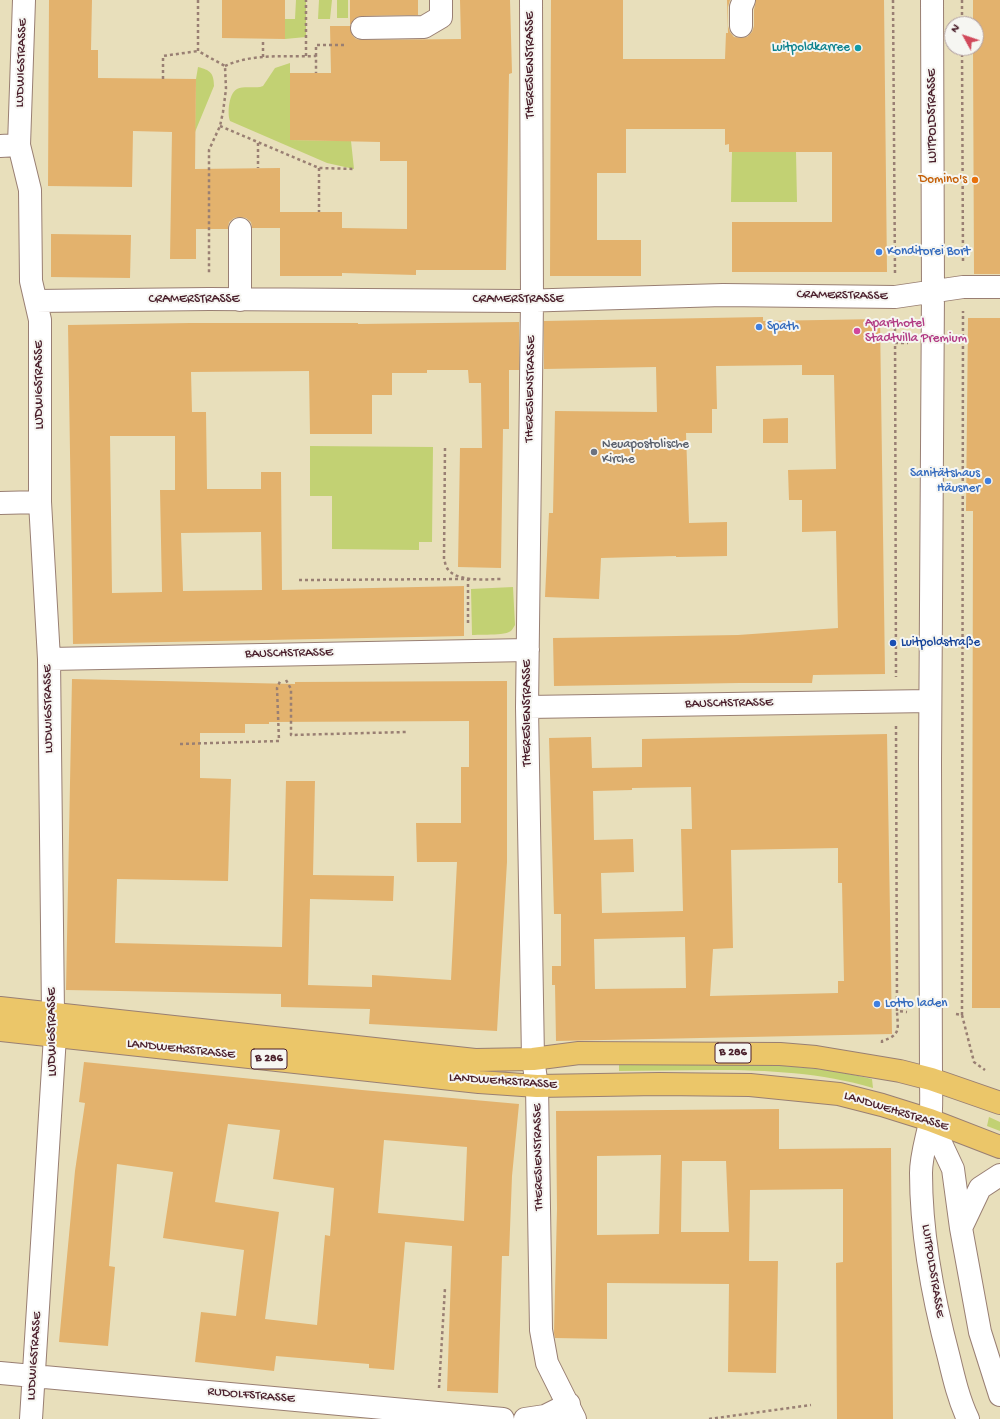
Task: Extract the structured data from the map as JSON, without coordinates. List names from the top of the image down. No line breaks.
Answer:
{"streets":{"main road":["LANDWEHRSTRASSE","B 286"],"street":["LUDWIGSTRASSE","THERESIENSTRASSE","LUITPOLDSTRASSE","CRAMERSTRASSE","BAUSCHSTRASSE","RUDOLFSTRASSE"]},"crossings":[["LUDWIGSTRASSE","CRAMERSTRASSE"],["LUDWIGSTRASSE","BAUSCHSTRASSE"],["LUDWIGSTRASSE","LANDWEHRSTRASSE"],["LUDWIGSTRASSE","RUDOLFSTRASSE"],["THERESIENSTRASSE","CRAMERSTRASSE"],["THERESIENSTRASSE","BAUSCHSTRASSE"],["THERESIENSTRASSE","LANDWEHRSTRASSE"],["LUITPOLDSTRASSE","CRAMERSTRASSE"],["LUITPOLDSTRASSE","BAUSCHSTRASSE"],["LUITPOLDSTRASSE","LANDWEHRSTRASSE"]],"places":["Luitpoldkarree","Domino's","Konditorei Bort","Spath","Aparthotel Stadtvilla Premium","Neuapostolische Kirche","Sanitätshaus Häusner","Luitpoldstraße","Lotto laden"],"north":"top left"}
